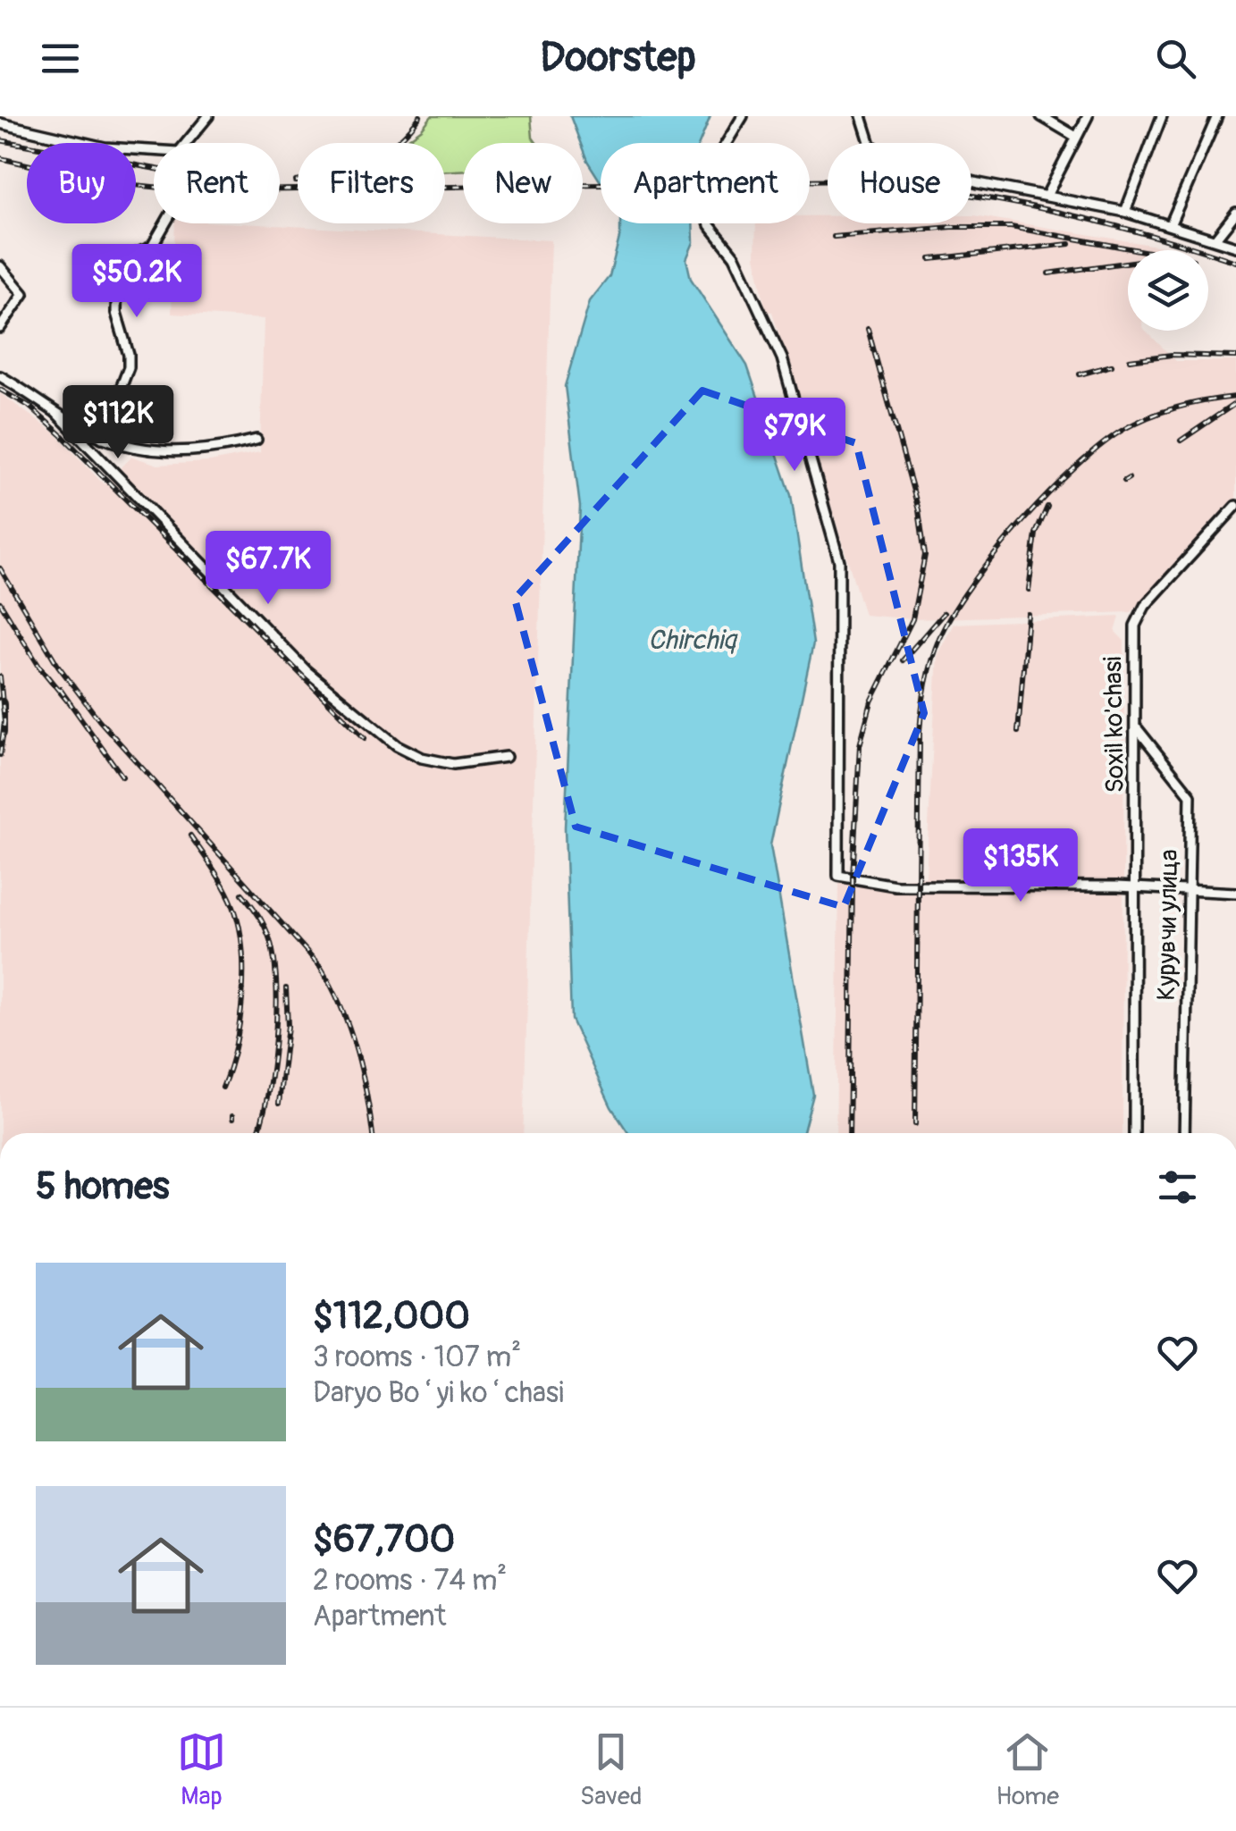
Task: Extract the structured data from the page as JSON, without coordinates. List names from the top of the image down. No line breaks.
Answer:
{"streets":{"street":["Soxil ko'chasi","Курувчи улица"]},"crossings":[["Soxil ko'chasi","Курувчи улица"]],"water":["Chirchiq"],"page":{"header":"Doorstep","chip":["Buy","Rent","Filters","New","Apartment","House"],"price":["$50.2K","$112K","$79K","$67.7K","$135K"],"heading":"5 homes","list":[{"name":"$112,000","note":"3 rooms · 107 m² · Daryo Boʻyi koʻchasi"},{"name":"$67,700","note":"2 rooms · 74 m² · Apartment"}],"tabs":["Map","Saved","Home"]}}
